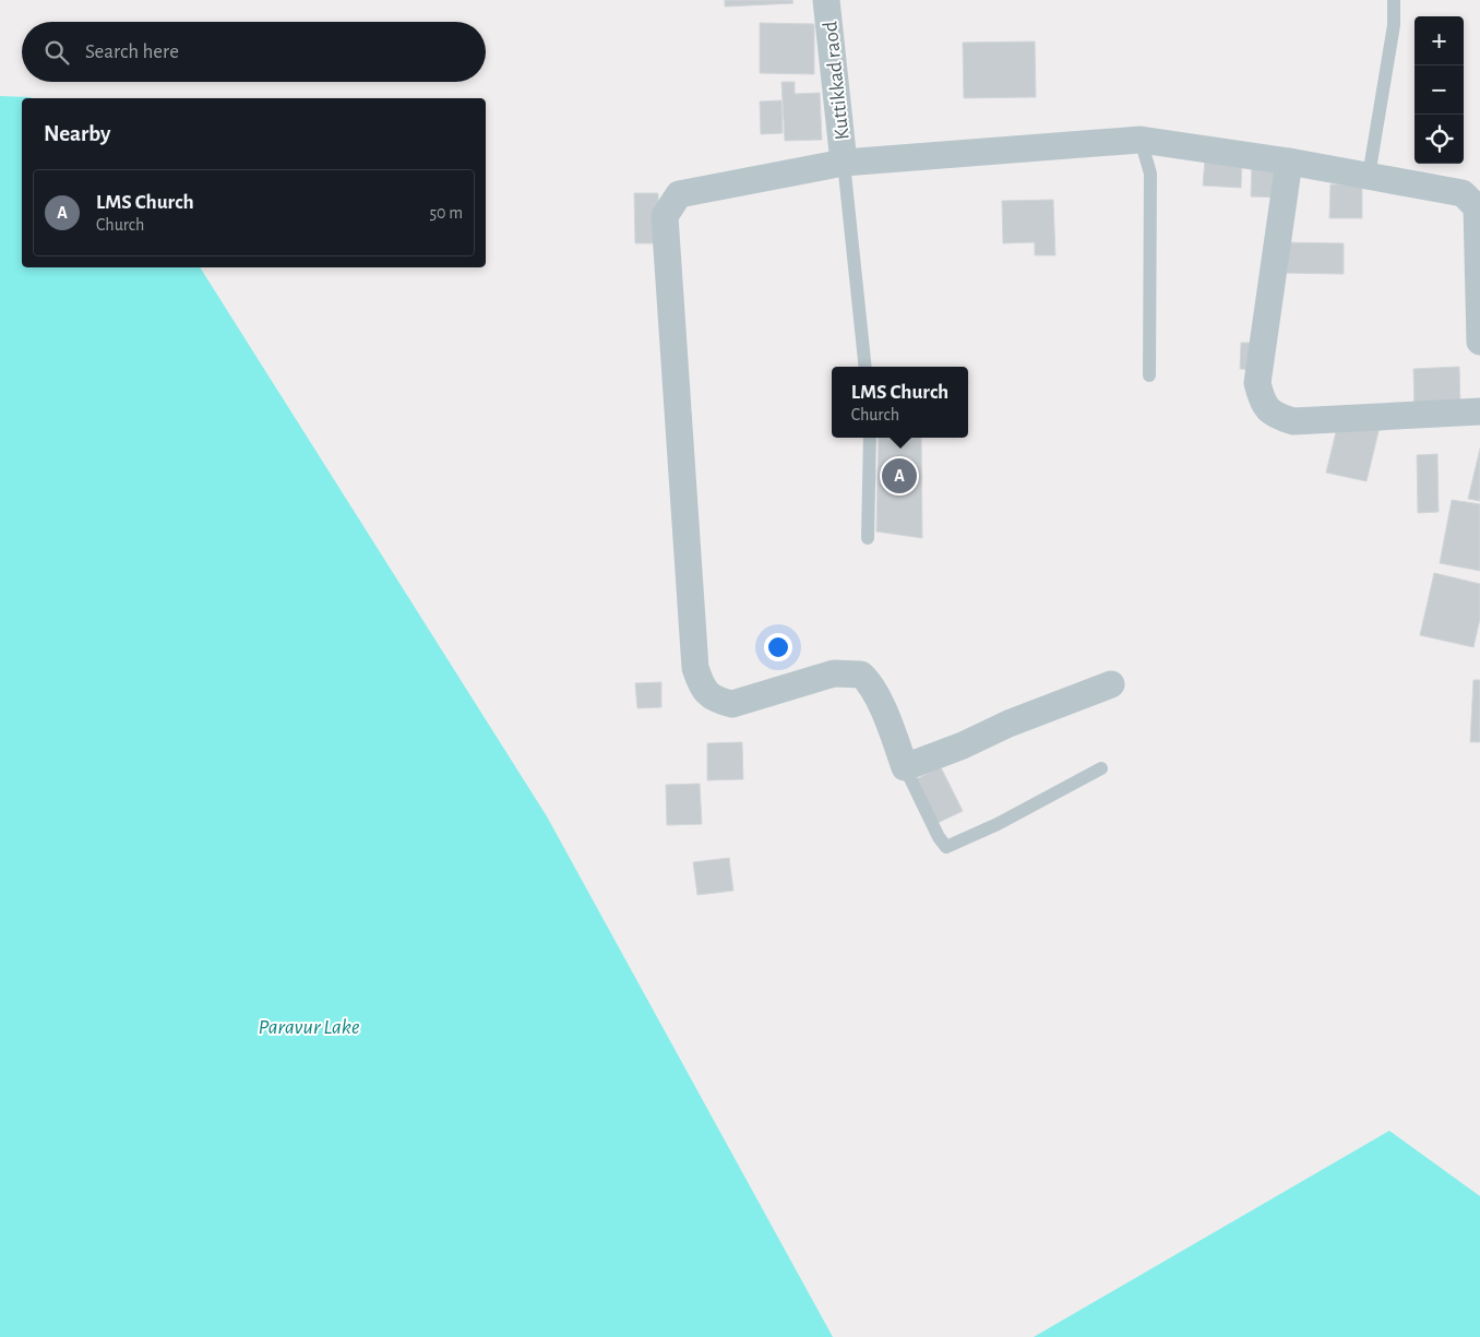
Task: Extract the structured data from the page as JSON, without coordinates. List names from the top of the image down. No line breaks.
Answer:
{"streets":{"street":["Kuttikkad raod"]},"water":["Paravur Lake"],"page":{"map_buttons":["+","−"],"search":"Search here","heading":"Nearby","list":[{"mark":"A","name":"LMS Church","note":"Church","value":"50 m"}],"popup":["LMS Church","Church"],"pins":"A"}}
